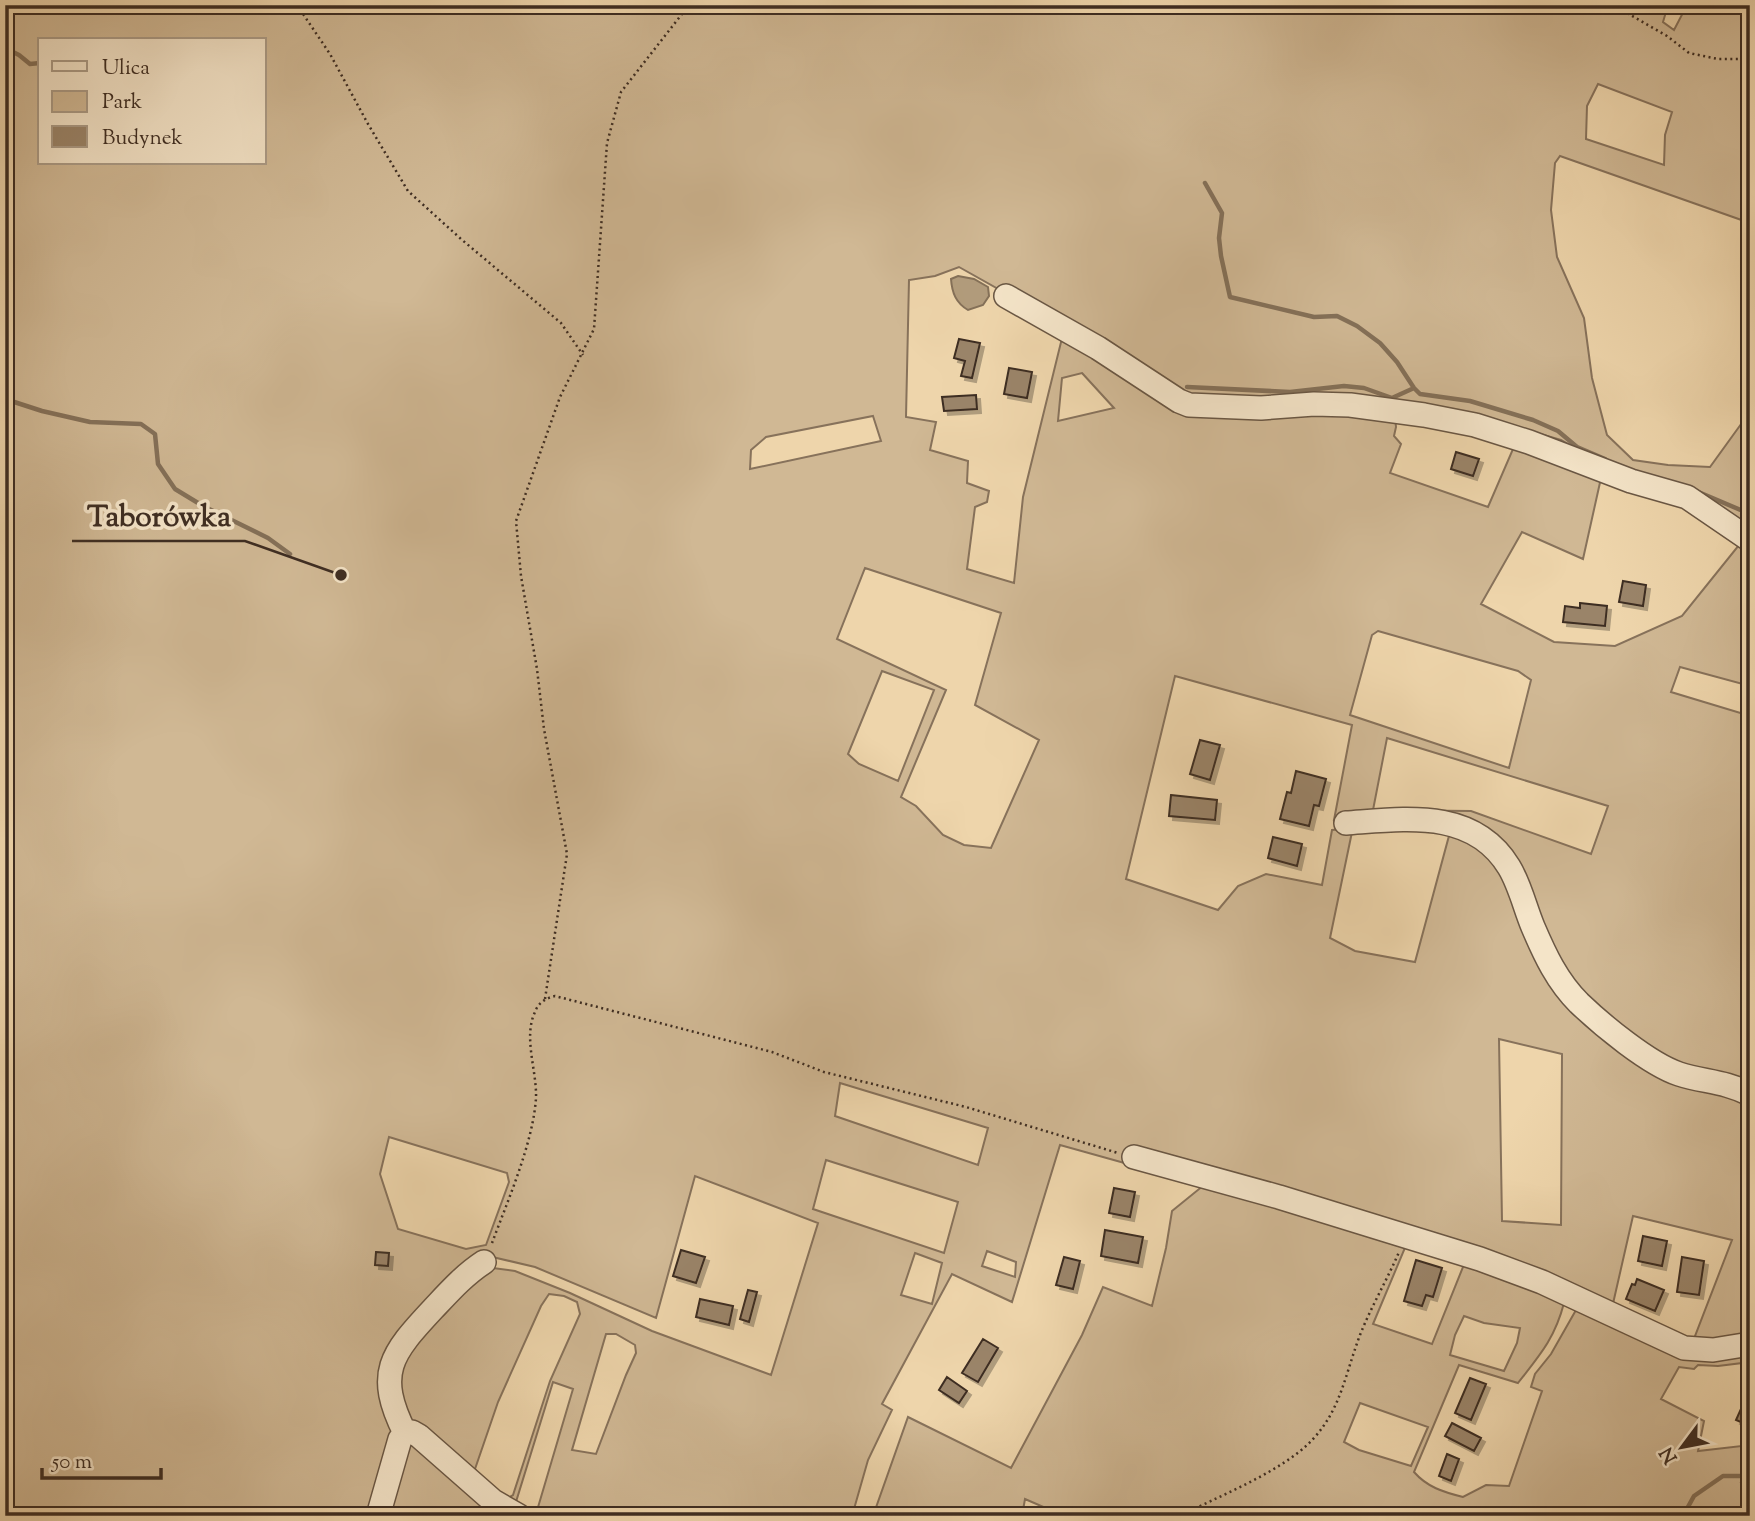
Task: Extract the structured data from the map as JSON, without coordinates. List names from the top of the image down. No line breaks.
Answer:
{"places":["Taborówka"],"legend":["Ulica","Park","Budynek"],"scale_bar":"50 m","north":"bottom left"}
